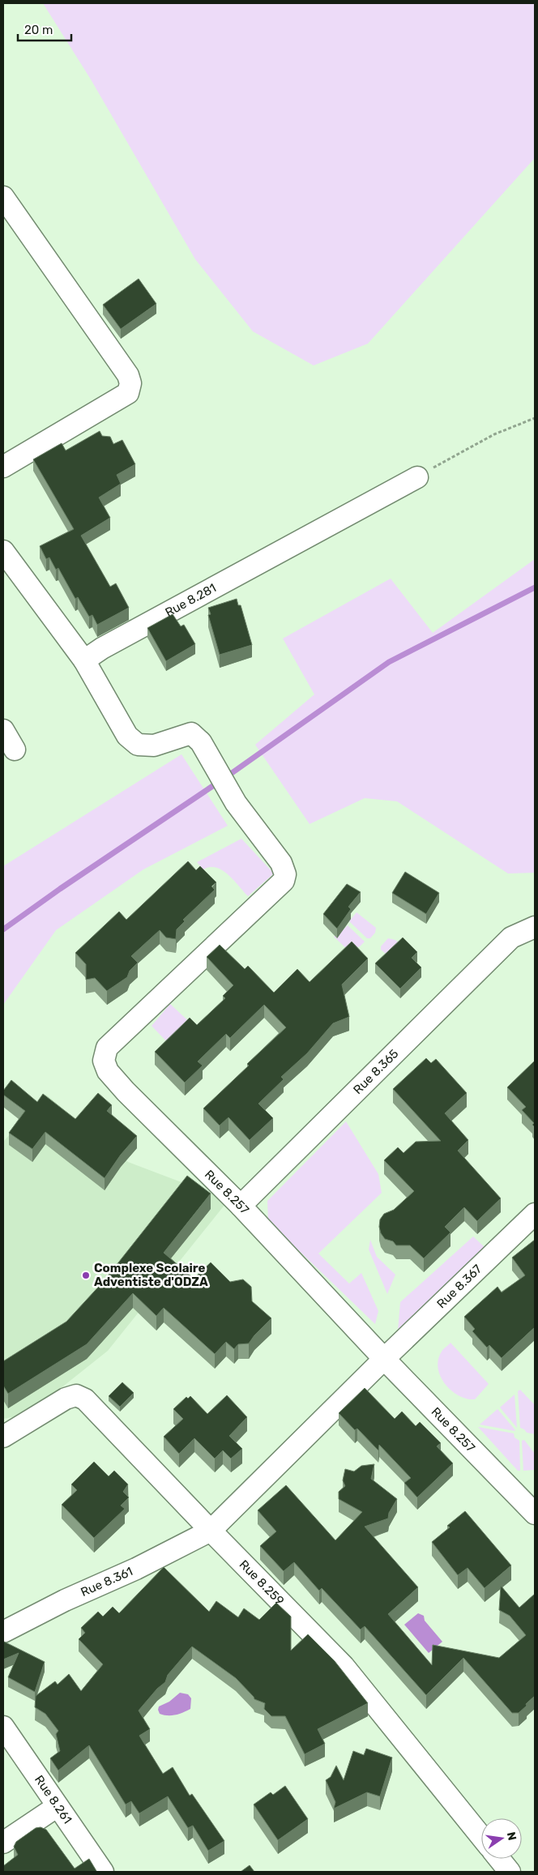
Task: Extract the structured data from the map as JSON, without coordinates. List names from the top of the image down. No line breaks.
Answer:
{"streets":{"street":["Rue 8.281","Rue 8.365","Rue 8.257","Rue 8.367","Rue 8.361","Rue 8.259","Rue 8.261"]},"crossings":[["Rue 8.281","Rue 8.257"],["Rue 8.365","Rue 8.257"],["Rue 8.257","Rue 8.367"],["Rue 8.367","Rue 8.361"],["Rue 8.367","Rue 8.259"],["Rue 8.361","Rue 8.259"]],"places":["Complexe Scolaire Adventiste d'ODZA"],"scale_bar":"20 m","north":"right"}
